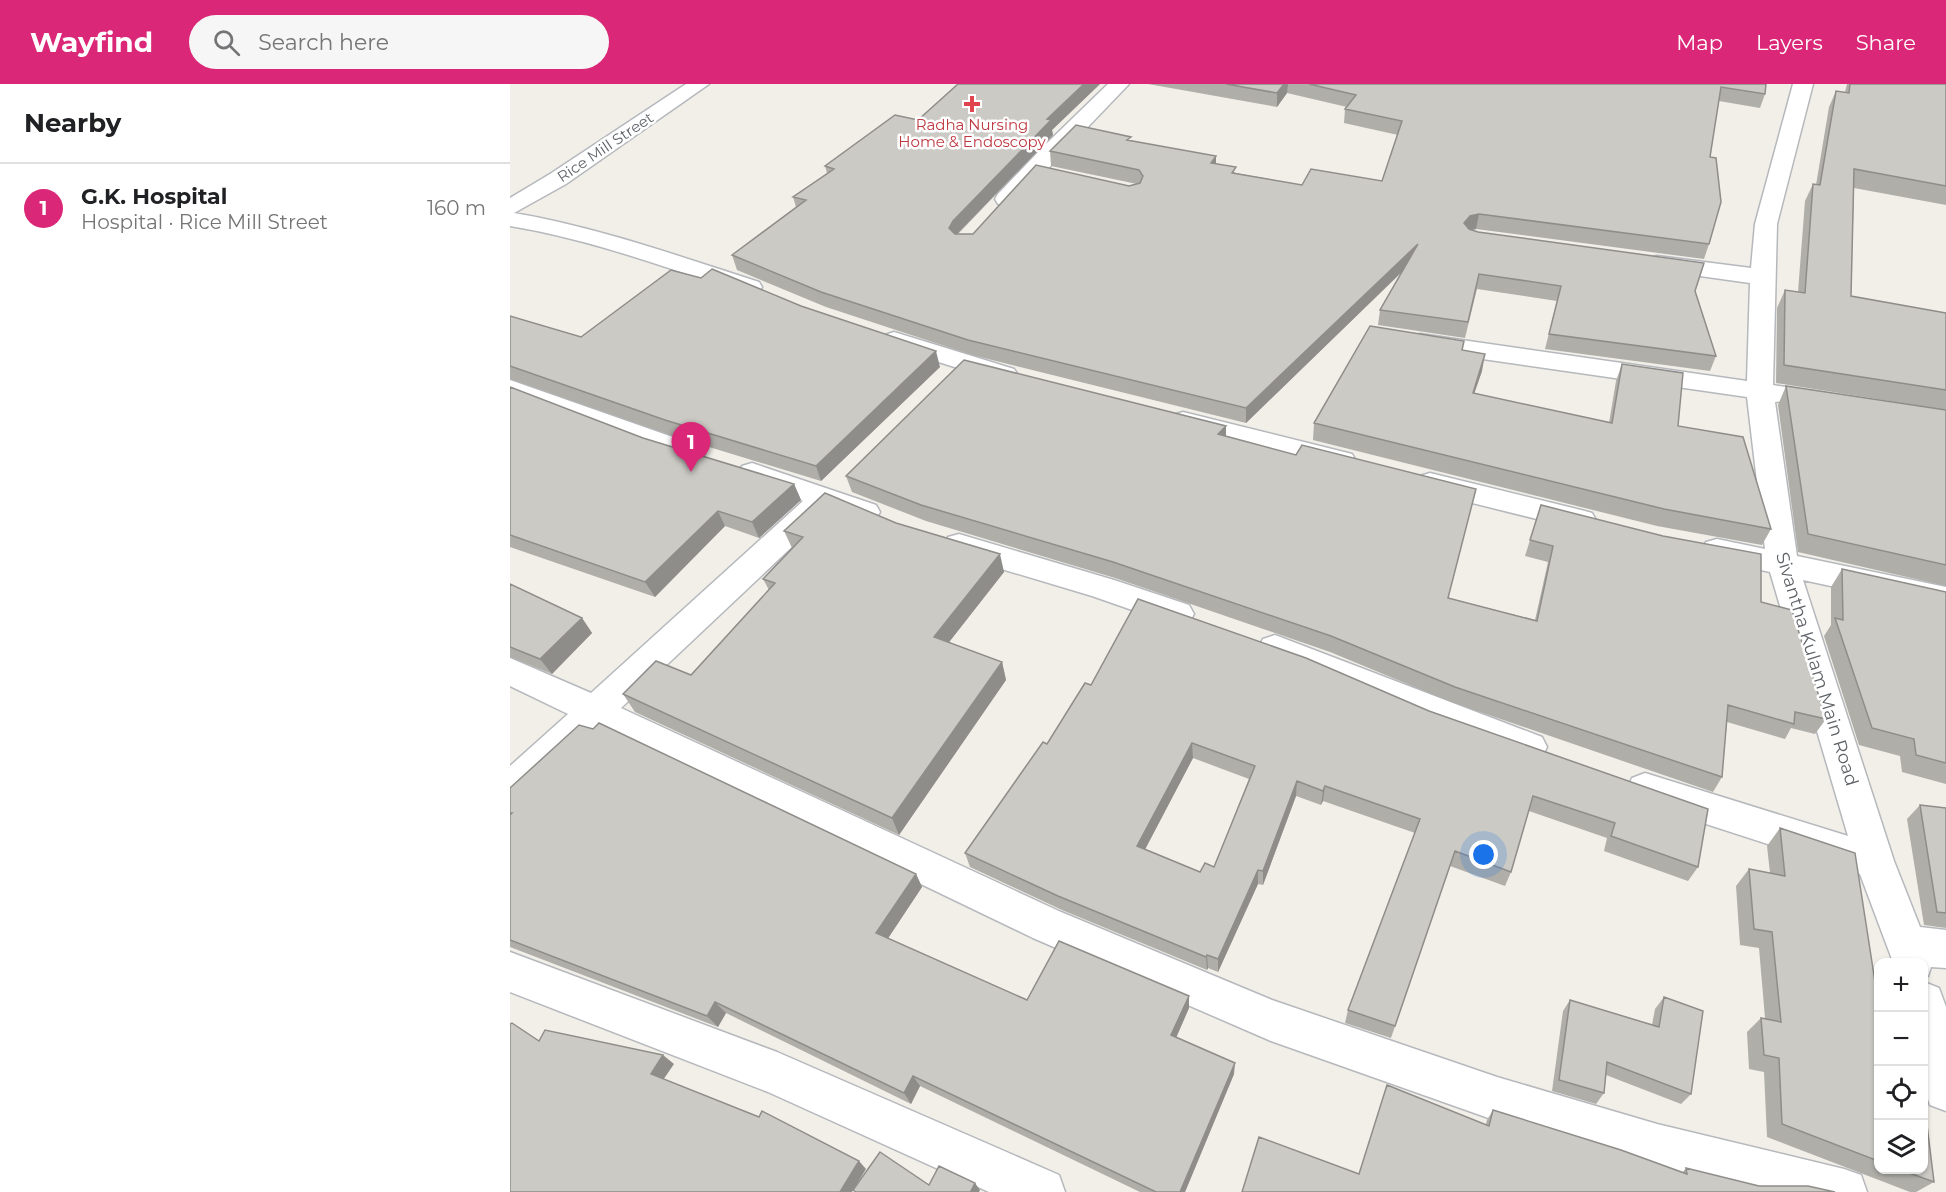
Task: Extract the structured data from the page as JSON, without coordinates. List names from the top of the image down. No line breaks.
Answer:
{"streets":{"street":["Rice Mill Street","Sivantha Kulam Main Road"]},"places":{"health":["Radha Nursing Home & Endoscopy"]},"page":{"header":"Wayfind","search":"Search here","nav":["Map","Layers","Share"],"heading":"Nearby","list":[{"mark":"1","name":"G.K. Hospital","note":"Hospital · Rice Mill Street","value":"160 m"}],"pins":"1","map_buttons":["+","−"]}}
